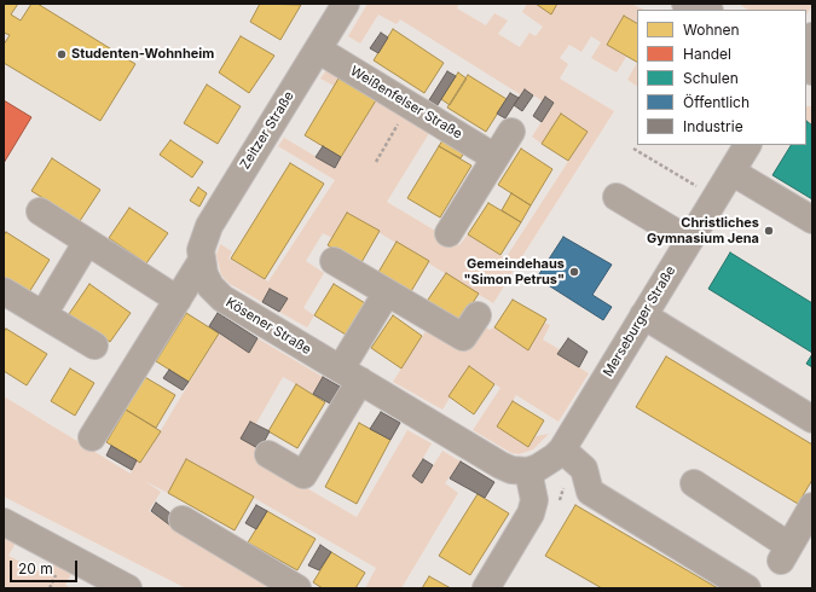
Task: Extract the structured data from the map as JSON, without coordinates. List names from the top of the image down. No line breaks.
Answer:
{"streets":{"street":["Weißenfelser Straße","Zeitzer Straße","Merseburger Straße","Kösener Straße"]},"crossings":[["Weißenfelser Straße","Zeitzer Straße"],["Zeitzer Straße","Kösener Straße"],["Merseburger Straße","Kösener Straße"]],"places":["Studenten-Wohnheim","Christliches Gymnasium Jena","Gemeindehaus \"Simon Petrus\""],"legend":["Wohnen","Handel","Schulen","Öffentlich","Industrie"],"scale_bar":"20 m"}
